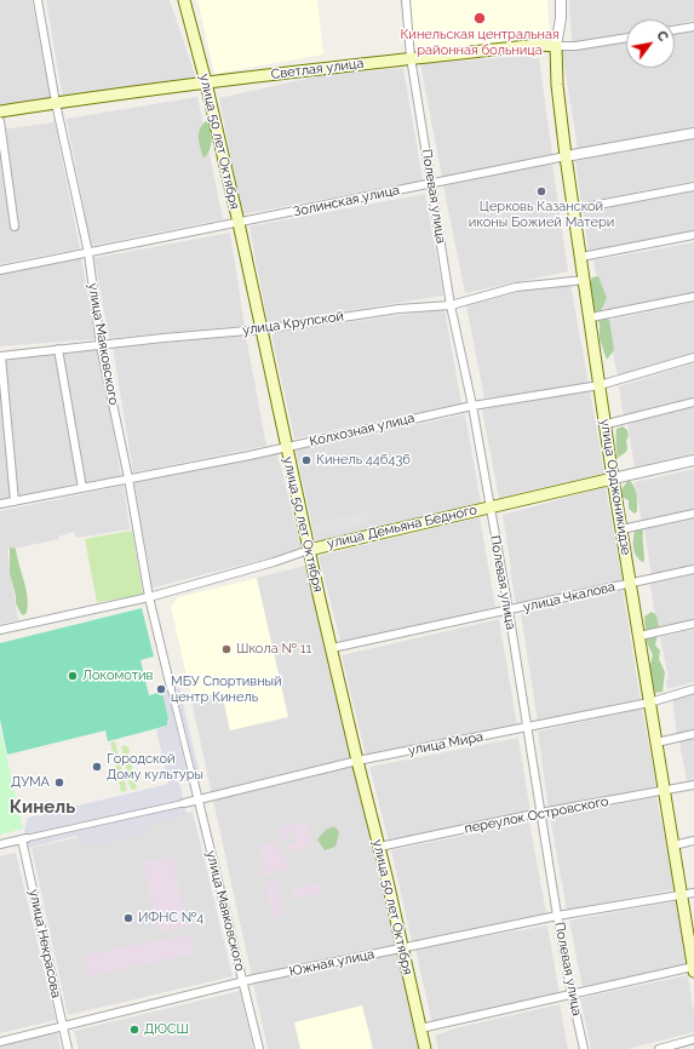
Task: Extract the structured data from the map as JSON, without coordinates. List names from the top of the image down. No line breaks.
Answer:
{"streets":{"main road":["Светлая улица","улица 50 лет Октября","улица Орджоникидзе","улица Демьяна Бедного"],"street":["Полевая улица","Золинская улица","улица Крупской","улица Маяковского","Колхозная улица","улица Чкалова","улица Мира","переулок Островского","улица Некрасова","Южная улица"]},"crossings":[["Светлая улица","улица 50 лет Октября"],["Светлая улица","Полевая улица"],["Светлая улица","улица Маяковского"],["Светлая улица","улица Орджоникидзе"],["улица 50 лет Октября","Золинская улица"],["улица 50 лет Октября","улица Крупской"],["улица 50 лет Октября","Колхозная улица"],["улица 50 лет Октября","улица Демьяна Бедного"],["улица 50 лет Октября","улица Чкалова"],["улица 50 лет Октября","улица Мира"],["улица 50 лет Октября","переулок Островского"],["улица 50 лет Октября","Южная улица"],["Полевая улица","Золинская улица"],["Полевая улица","улица Крупской"],["Полевая улица","Колхозная улица"],["Полевая улица","улица Демьяна Бедного"],["Полевая улица","улица Чкалова"],["Полевая улица","улица Мира"],["Полевая улица","переулок Островского"],["Полевая улица","Южная улица"],["Золинская улица","улица Маяковского"],["Золинская улица","улица Орджоникидзе"],["улица Крупской","улица Маяковского"],["улица Крупской","улица Орджоникидзе"],["улица Маяковского","Колхозная улица"],["улица Маяковского","улица Демьяна Бедного"],["улица Маяковского","улица Мира"],["улица Маяковского","Южная улица"],["Колхозная улица","улица Орджоникидзе"],["улица Орджоникидзе","улица Демьяна Бедного"],["улица Орджоникидзе","улица Чкалова"],["улица Орджоникидзе","улица Мира"],["улица Орджоникидзе","переулок Островского"],["улица Орджоникидзе","Южная улица"],["улица Некрасова","Южная улица"]],"districts":["Кинель"],"places":["Кинельская центральная районная больница","Церковь Казанской иконы Божией Матери","Кинель 446436","Школа № 11","Локомотив","МБУ Спортивный центр Кинель","Городской Дому культуры","ДУМА","ИФНС №4","ДЮСШ"],"north":"top right"}
